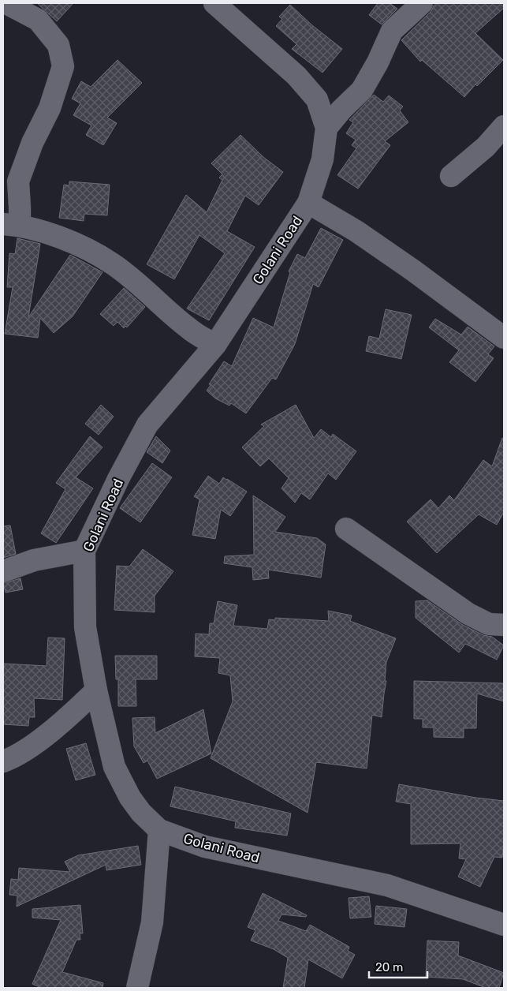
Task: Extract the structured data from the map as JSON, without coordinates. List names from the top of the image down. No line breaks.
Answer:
{"streets":{"street":["Golani Road"]},"scale_bar":"20 m"}
